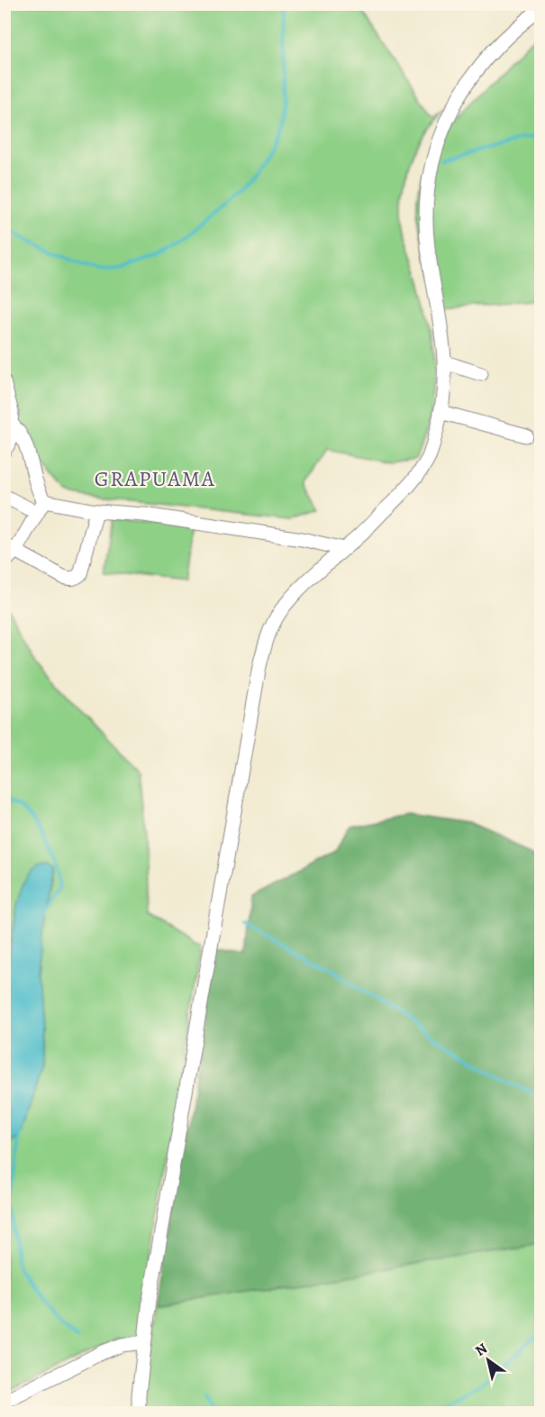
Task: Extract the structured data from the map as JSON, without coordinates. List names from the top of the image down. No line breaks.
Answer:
{"districts":["GRAPUAMA"],"north":"top left"}
